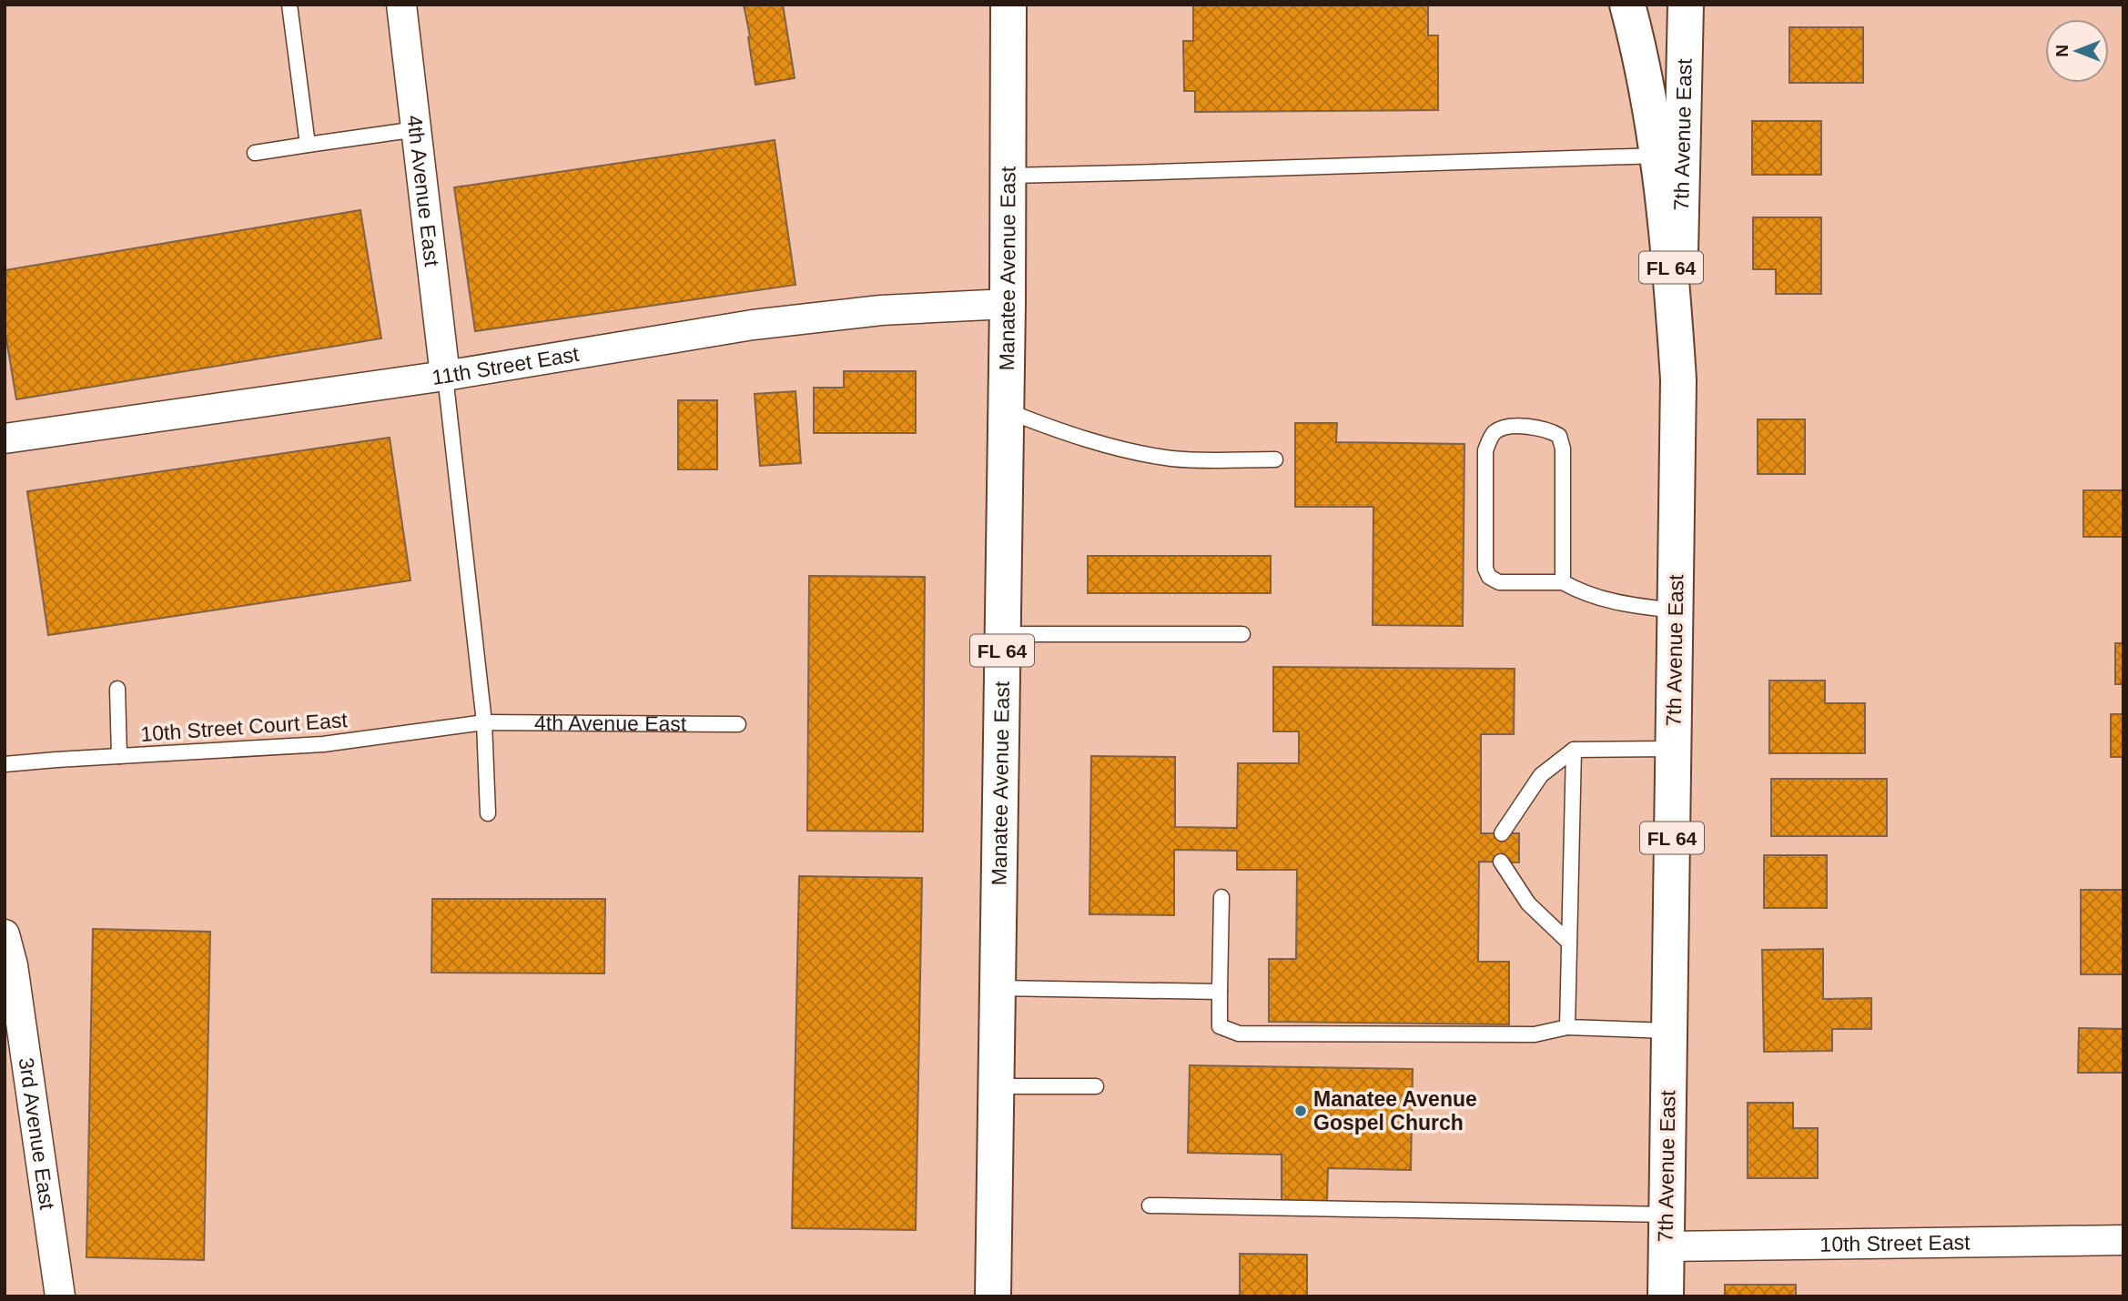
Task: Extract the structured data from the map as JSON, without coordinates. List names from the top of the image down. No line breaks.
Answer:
{"streets":{"main road":["7th Avenue East","FL 64","Manatee Avenue East"],"street":["4th Avenue East","11th Street East","3rd Avenue East","10th Street East"],"lane":["10th Street Court East"]},"crossings":[["7th Avenue East","FL 64"],["7th Avenue East","10th Street East"],["4th Avenue East","11th Street East"],["4th Avenue East","10th Street Court East"],["Manatee Avenue East","11th Street East"]],"places":["Manatee Avenue Gospel Church"],"north":"left"}
